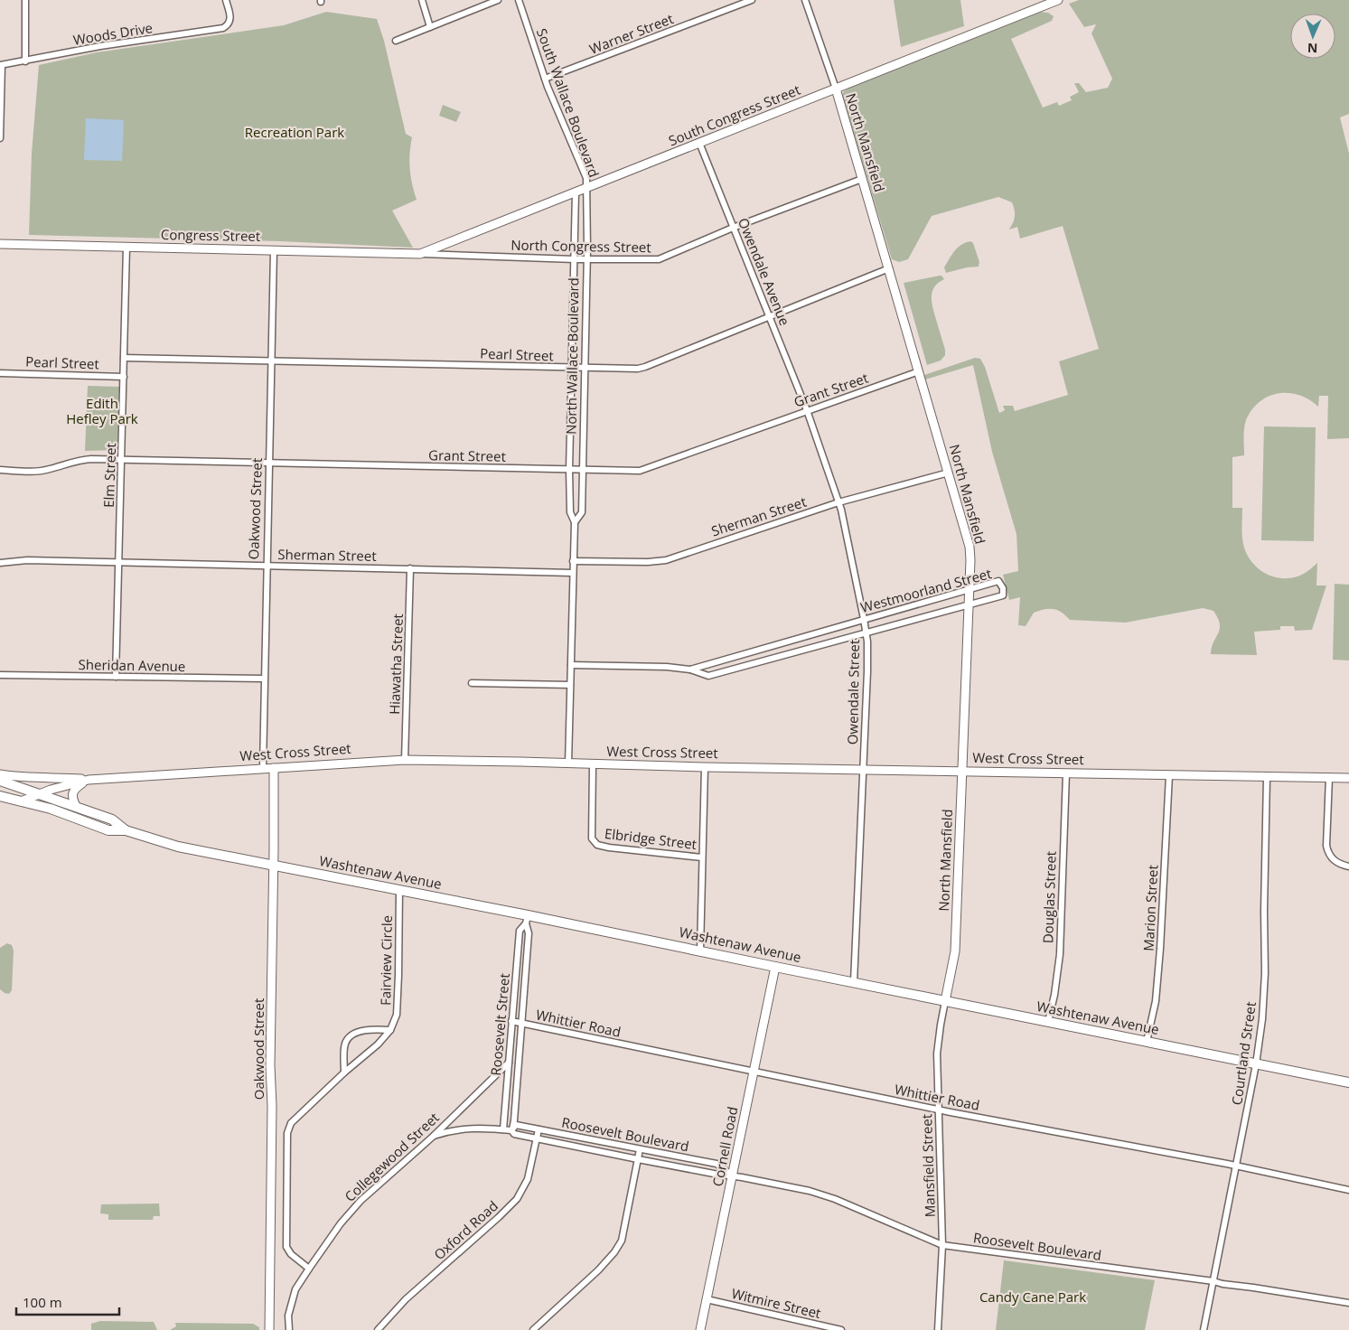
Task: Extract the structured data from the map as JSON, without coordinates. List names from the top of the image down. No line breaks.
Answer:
{"streets":{"main road":["Washtenaw Avenue"],"street":["Woods Drive","Warner Street","South Wallace Boulevard","South Congress Street","North Mansfield","Congress Street","North Congress Street","Owendale Avenue","Pearl Street","North Wallace Boulevard","Grant Street","Elm Street","Oakwood Street","Sherman Street","Westmoorland Street","Hiawatha Street","Sheridan Avenue","Owendale Street","West Cross Street","Elbridge Street","Douglas Street","Marion Street","Fairview Circle","Whittier Road","Roosevelt Street","Courtland Street","Roosevelt Boulevard","Cornell Road","Collegewood Street","Mansfield Street","Oxford Road","Witmire Street"]},"crossings":[["Warner Street","South Wallace Boulevard"],["South Wallace Boulevard","South Congress Street"],["South Wallace Boulevard","North Wallace Boulevard"],["South Congress Street","North Mansfield"],["South Congress Street","Congress Street"],["South Congress Street","North Congress Street"],["South Congress Street","Owendale Avenue"],["South Congress Street","North Wallace Boulevard"],["North Mansfield","North Congress Street"],["North Mansfield","Pearl Street"],["North Mansfield","Grant Street"],["North Mansfield","Sherman Street"],["North Mansfield","Westmoorland Street"],["North Mansfield","West Cross Street"],["North Mansfield","Washtenaw Avenue"],["North Mansfield","Mansfield Street"],["Congress Street","North Congress Street"],["Congress Street","Elm Street"],["Congress Street","Oakwood Street"],["North Congress Street","Owendale Avenue"],["North Congress Street","North Wallace Boulevard"],["Owendale Avenue","Pearl Street"],["Owendale Avenue","Grant Street"],["Owendale Avenue","Owendale Street"],["Pearl Street","North Wallace Boulevard"],["Pearl Street","Elm Street"],["Pearl Street","Oakwood Street"],["North Wallace Boulevard","Grant Street"],["North Wallace Boulevard","Sherman Street"],["North Wallace Boulevard","Westmoorland Street"],["North Wallace Boulevard","West Cross Street"],["Grant Street","Elm Street"],["Grant Street","Oakwood Street"],["Grant Street","Owendale Street"],["Elm Street","Sherman Street"],["Elm Street","Sheridan Avenue"],["Oakwood Street","Sherman Street"],["Oakwood Street","Sheridan Avenue"],["Oakwood Street","West Cross Street"],["Oakwood Street","Washtenaw Avenue"],["Sherman Street","Hiawatha Street"],["Sherman Street","Owendale Street"],["Westmoorland Street","Owendale Street"],["Hiawatha Street","West Cross Street"],["Owendale Street","West Cross Street"],["Owendale Street","Washtenaw Avenue"],["West Cross Street","Elbridge Street"],["West Cross Street","Washtenaw Avenue"],["West Cross Street","Douglas Street"],["West Cross Street","Marion Street"],["West Cross Street","Courtland Street"],["Washtenaw Avenue","Douglas Street"],["Washtenaw Avenue","Marion Street"],["Washtenaw Avenue","Fairview Circle"],["Washtenaw Avenue","Roosevelt Street"],["Washtenaw Avenue","Courtland Street"],["Washtenaw Avenue","Cornell Road"],["Washtenaw Avenue","Mansfield Street"],["Fairview Circle","Collegewood Street"],["Whittier Road","Roosevelt Street"],["Whittier Road","Courtland Street"],["Whittier Road","Cornell Road"],["Whittier Road","Mansfield Street"],["Roosevelt Street","Roosevelt Boulevard"],["Roosevelt Street","Collegewood Street"],["Courtland Street","Roosevelt Boulevard"],["Roosevelt Boulevard","Cornell Road"],["Roosevelt Boulevard","Collegewood Street"],["Roosevelt Boulevard","Mansfield Street"],["Roosevelt Boulevard","Oxford Road"],["Cornell Road","Witmire Street"]],"parks":["Recreation Park","Edith Hefley Park","Candy Cane Park"],"scale_bar":"100 m","north":"bottom"}
